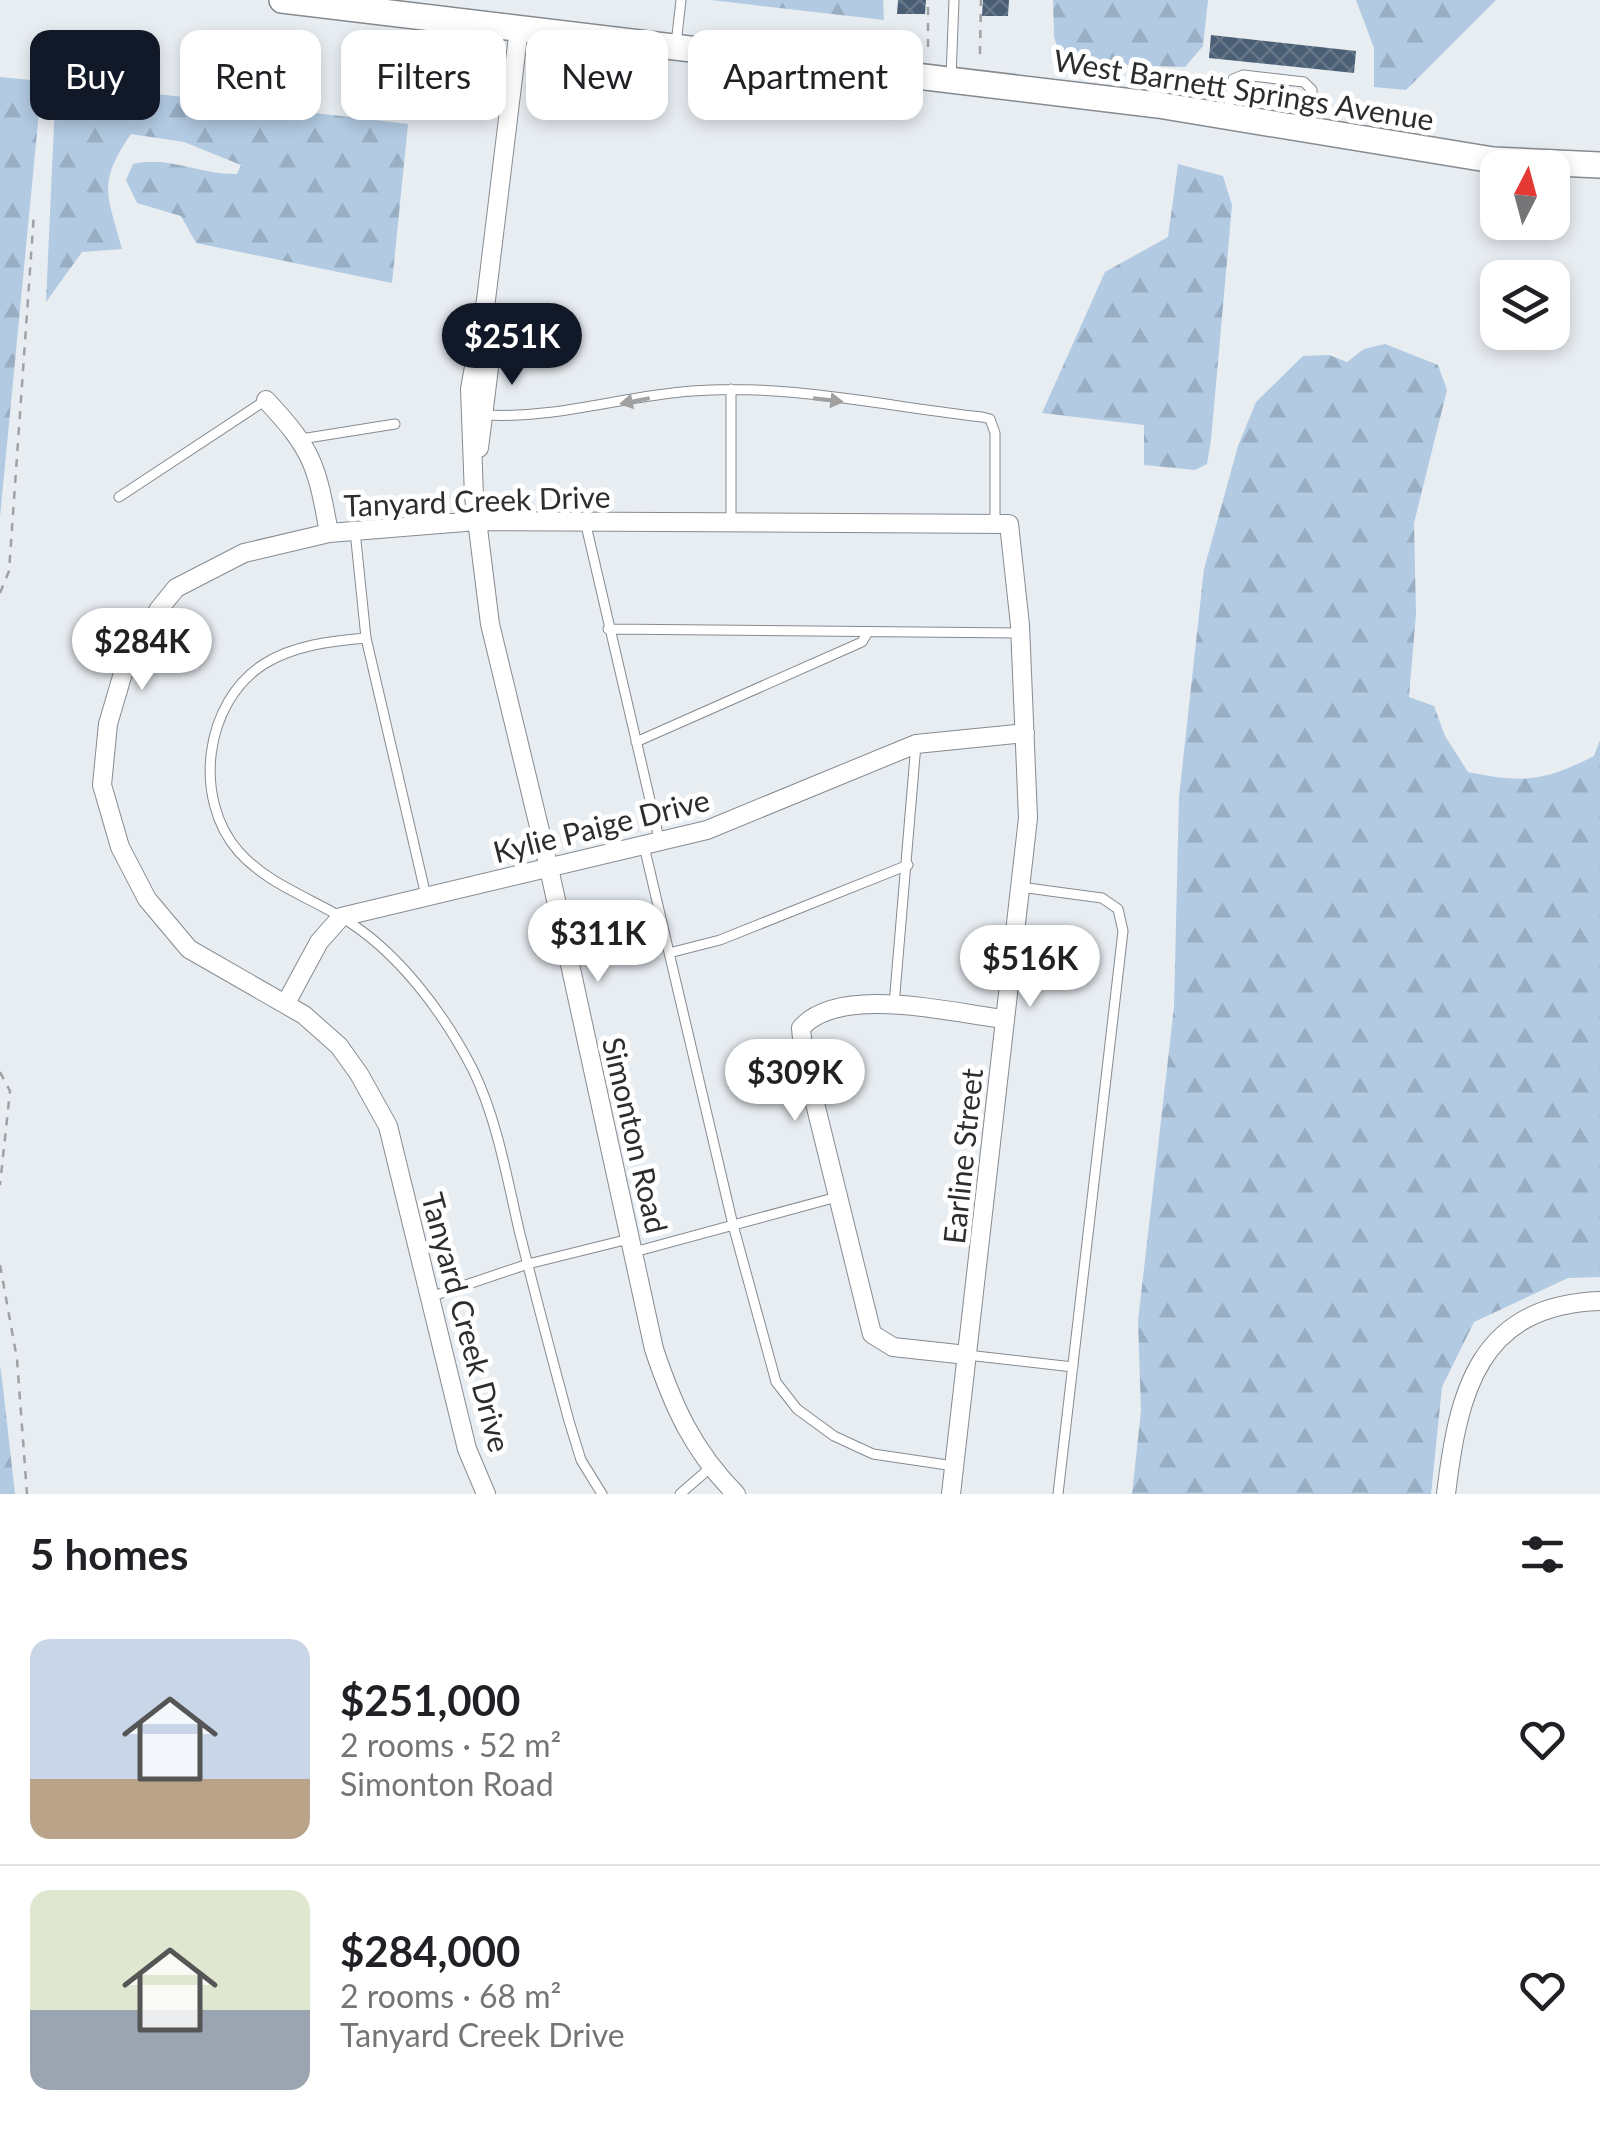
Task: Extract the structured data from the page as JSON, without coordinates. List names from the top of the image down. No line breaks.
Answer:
{"streets":{"street":["West Barnett Springs Avenue","Tanyard Creek Drive","Kylie Paige Drive","Simonton Road","Earline Street"]},"crossings":[["West Barnett Springs Avenue","Simonton Road"],["Tanyard Creek Drive","Simonton Road"],["Tanyard Creek Drive","Earline Street"],["Kylie Paige Drive","Simonton Road"],["Kylie Paige Drive","Earline Street"]],"north":"top","page":{"chip":["Buy","Rent","Filters","New","Apartment"],"price":["$251K","$284K","$311K","$516K","$309K"],"heading":"5 homes","list":[{"name":"$251,000","note":"2 rooms · 52 m² · Simonton Road"},{"name":"$284,000","note":"2 rooms · 68 m² · Tanyard Creek Drive"}]}}
